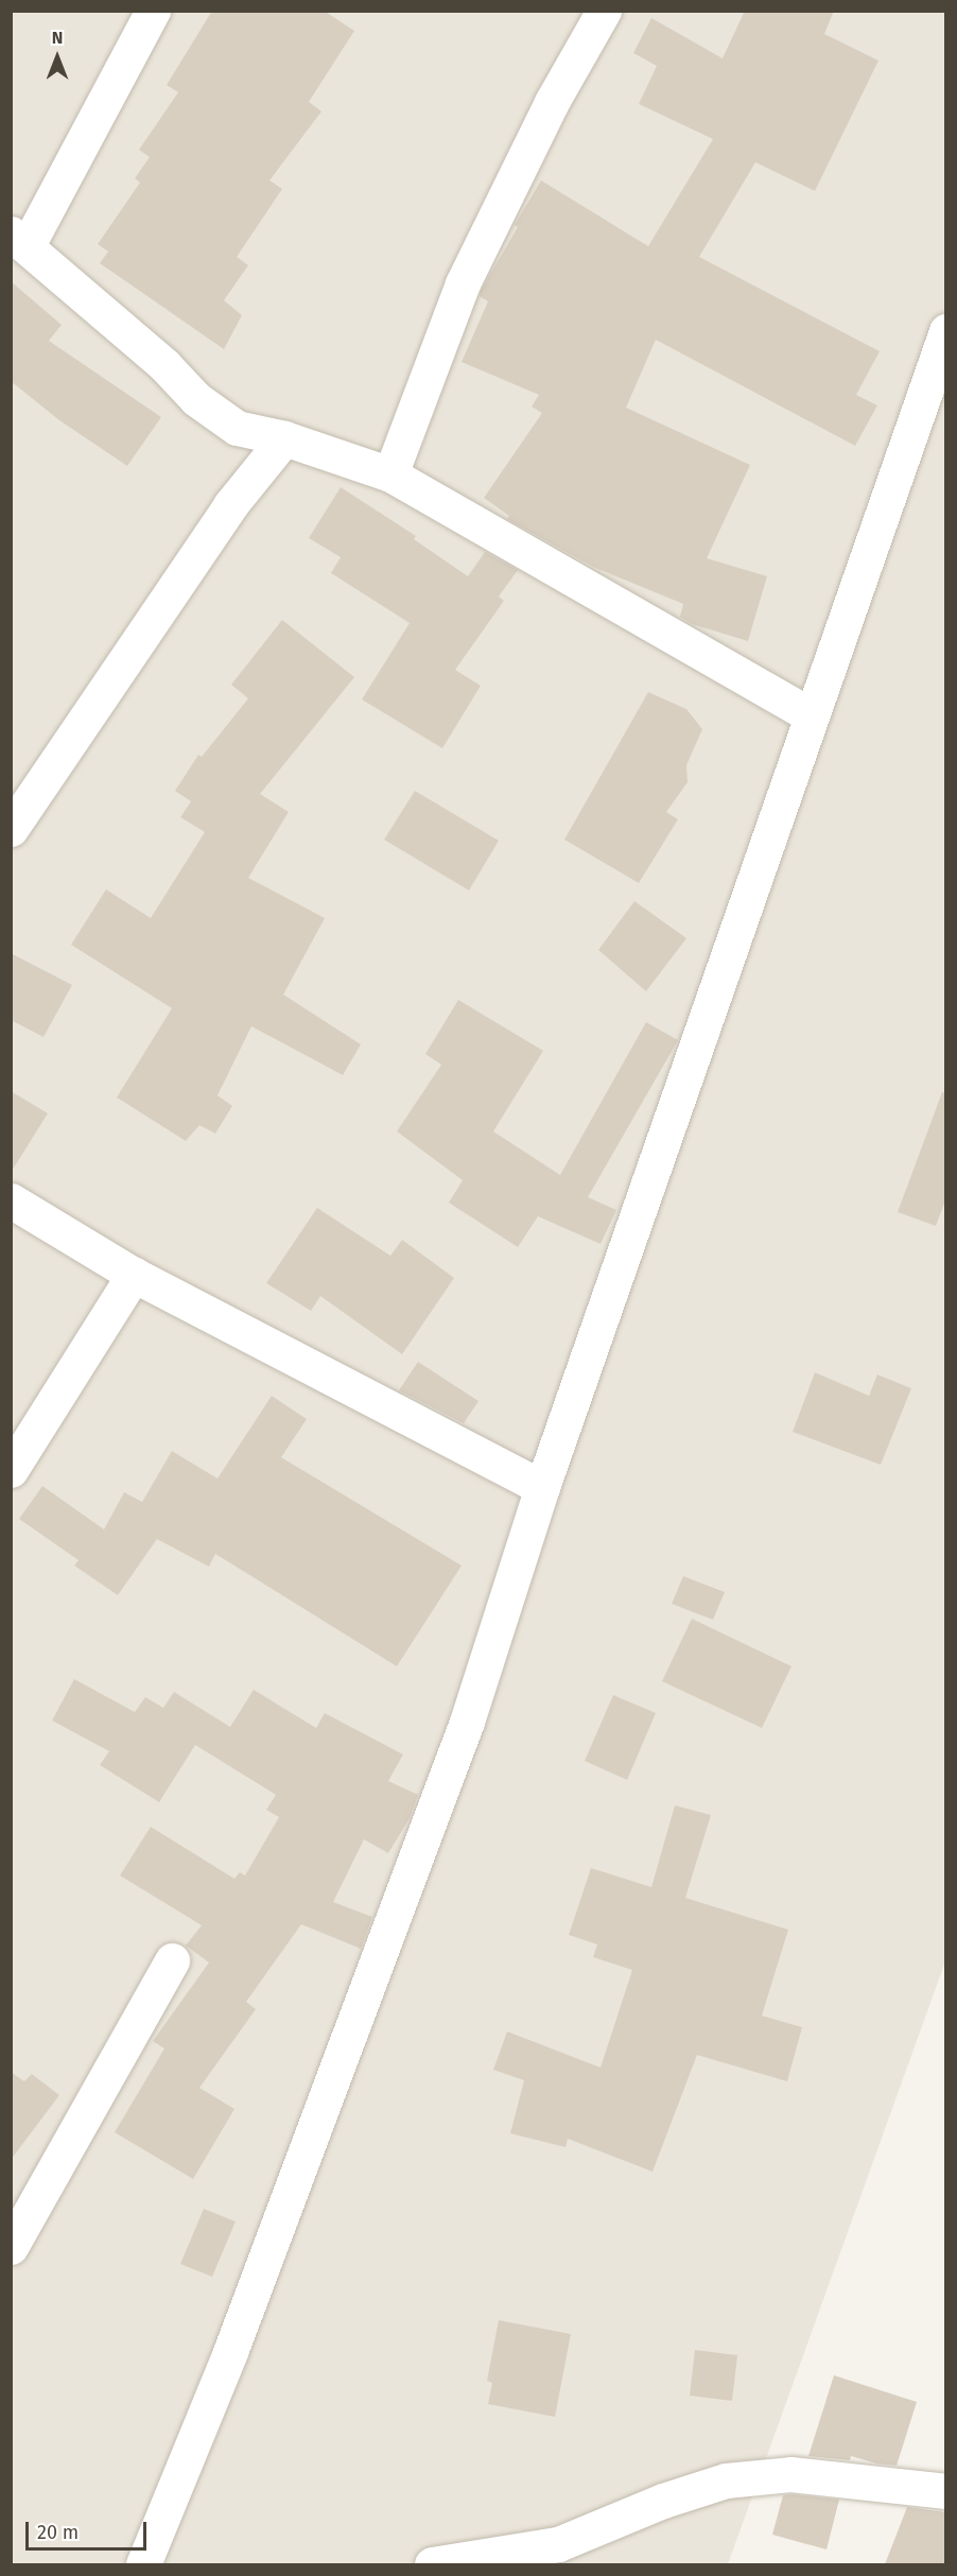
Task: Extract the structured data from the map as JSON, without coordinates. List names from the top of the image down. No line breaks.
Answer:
{"scale_bar":"20 m","north":"top"}
